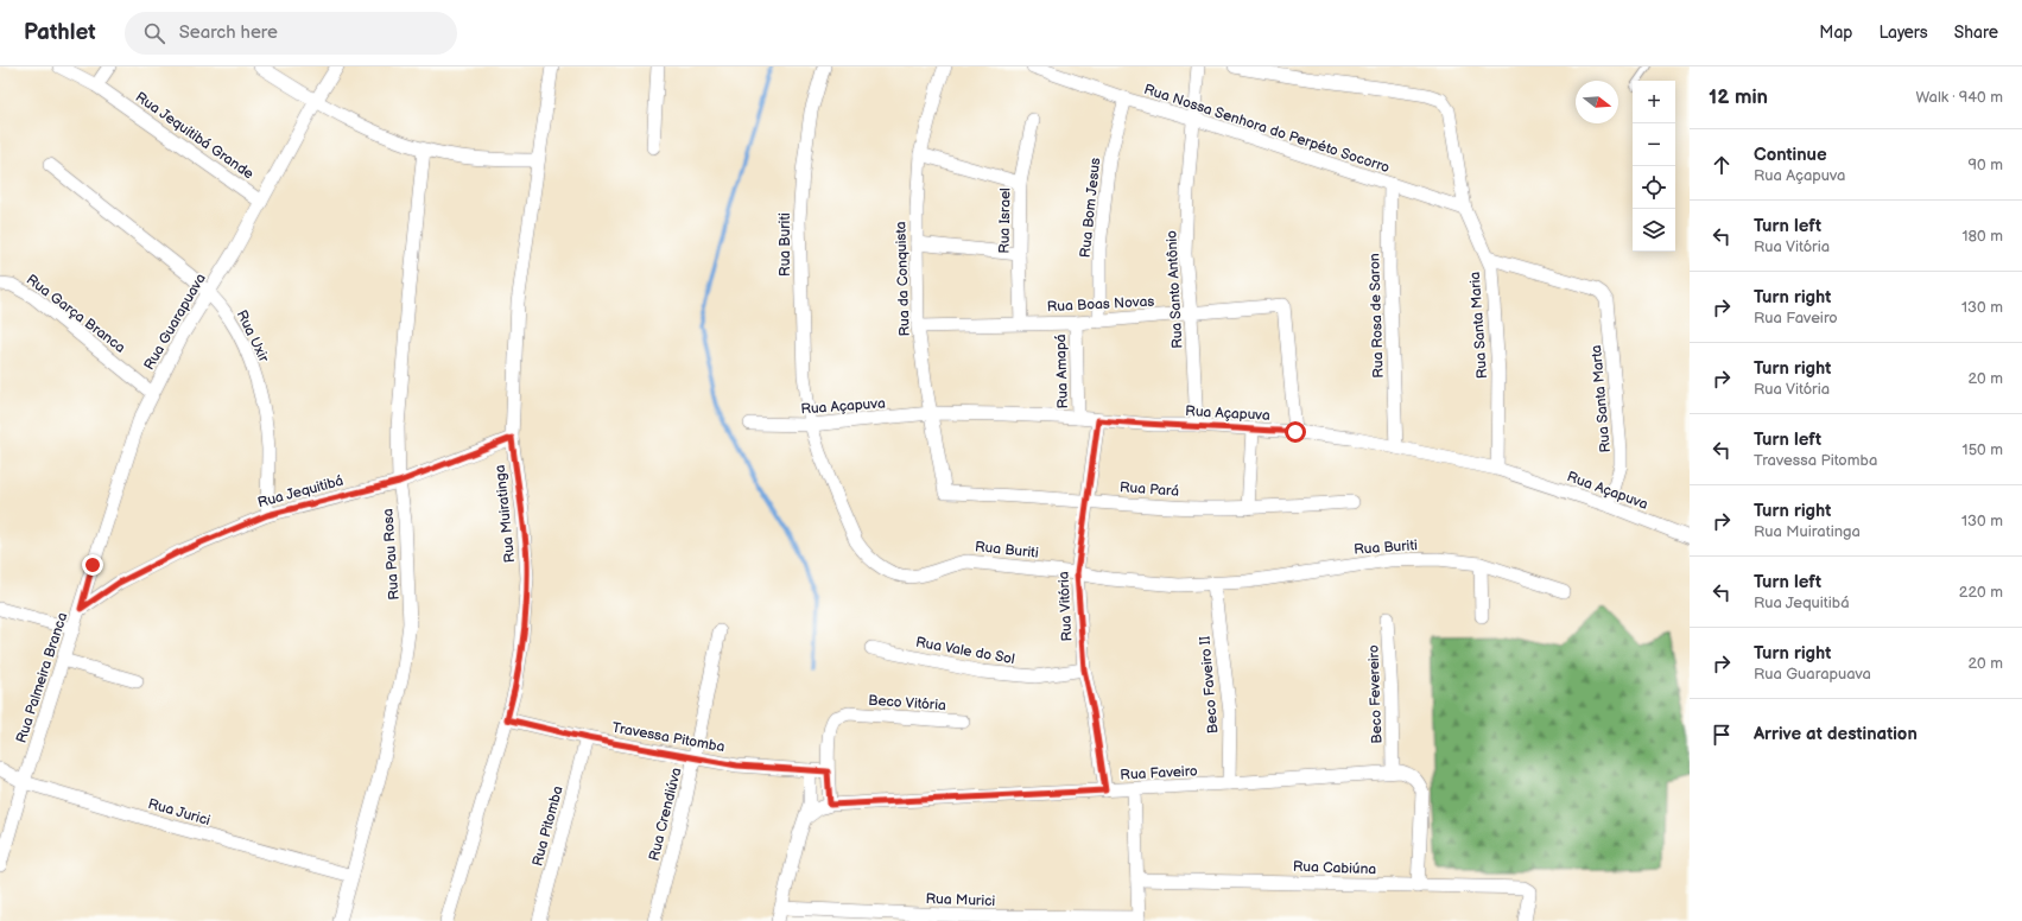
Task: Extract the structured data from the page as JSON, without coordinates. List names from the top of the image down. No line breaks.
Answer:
{"streets":{"street":["Rua Nossa Senhora do Perpéto Socorro","Rua Jequitibá Grande","Rua Bom Jesus","Rua Israel","Rua Buriti","Rua da Conquista","Rua Santo Antônio","Rua Boas Novas","Rua Garça Branca","Rua Rosa de Saron","Rua Guarapuava","Rua Santa Maria","Rua Uxir","Rua Amapá","Rua Santa Marta","Rua Açapuva","Rua Pará","Rua Jequitibá","Rua Muiratinga","Rua Pau Rosa","Rua Vitória","Rua Vale do Sol","Rua Palmeira Branca","Beco Faveiro II","Beco Fevereiro","Beco Vitória","Travessa Pitomba","Rua Faveiro","Rua Jurici","Rua Crendiúva","Rua Pitomba","Rua Cabiúna","Rua Murici"]},"crossings":[["Rua Nossa Senhora do Perpéto Socorro","Rua Bom Jesus"],["Rua Nossa Senhora do Perpéto Socorro","Rua Santo Antônio"],["Rua Nossa Senhora do Perpéto Socorro","Rua Rosa de Saron"],["Rua Nossa Senhora do Perpéto Socorro","Rua Santa Maria"],["Rua Jequitibá Grande","Rua Guarapuava"],["Rua Bom Jesus","Rua Boas Novas"],["Rua Israel","Rua Boas Novas"],["Rua Buriti","Rua Açapuva"],["Rua Buriti","Rua Vitória"],["Rua Buriti","Beco Faveiro II"],["Rua da Conquista","Rua Boas Novas"],["Rua da Conquista","Rua Açapuva"],["Rua da Conquista","Rua Pará"],["Rua Santo Antônio","Rua Boas Novas"],["Rua Santo Antônio","Rua Açapuva"],["Rua Boas Novas","Rua Amapá"],["Rua Boas Novas","Rua Açapuva"],["Rua Garça Branca","Rua Guarapuava"],["Rua Rosa de Saron","Rua Açapuva"],["Rua Guarapuava","Rua Uxir"],["Rua Guarapuava","Rua Jequitibá"],["Rua Guarapuava","Rua Palmeira Branca"],["Rua Santa Maria","Rua Santa Marta"],["Rua Santa Maria","Rua Açapuva"],["Rua Uxir","Rua Jequitibá"],["Rua Amapá","Rua Açapuva"],["Rua Santa Marta","Rua Açapuva"],["Rua Açapuva","Rua Vitória"],["Rua Pará","Rua Vitória"],["Rua Jequitibá","Rua Muiratinga"],["Rua Jequitibá","Rua Pau Rosa"],["Rua Jequitibá","Rua Palmeira Branca"],["Rua Muiratinga","Travessa Pitomba"],["Rua Pau Rosa","Rua Jurici"],["Rua Vitória","Rua Vale do Sol"],["Rua Vitória","Rua Faveiro"],["Rua Palmeira Branca","Rua Jurici"],["Beco Faveiro II","Rua Faveiro"],["Beco Fevereiro","Rua Faveiro"],["Beco Vitória","Travessa Pitomba"],["Travessa Pitomba","Rua Crendiúva"],["Travessa Pitomba","Rua Pitomba"],["Rua Faveiro","Rua Cabiúna"]],"north":"right","page":{"header":"Pathlet","search":"Search here","nav":["Map","Layers","Share"],"heading":["12 min","Walk · 940 m"],"map_buttons":["+","−"],"list":[["Continue","Rua Açapuva","90 m"],["Turn left","Rua Vitória","180 m"],["Turn right","Rua Faveiro","130 m"],["Turn right","Rua Vitória","20 m"],["Turn left","Travessa Pitomba","150 m"],["Turn right","Rua Muiratinga","130 m"],["Turn left","Rua Jequitibá","220 m"],["Turn right","Rua Guarapuava","20 m"],"Arrive at destination"]}}
